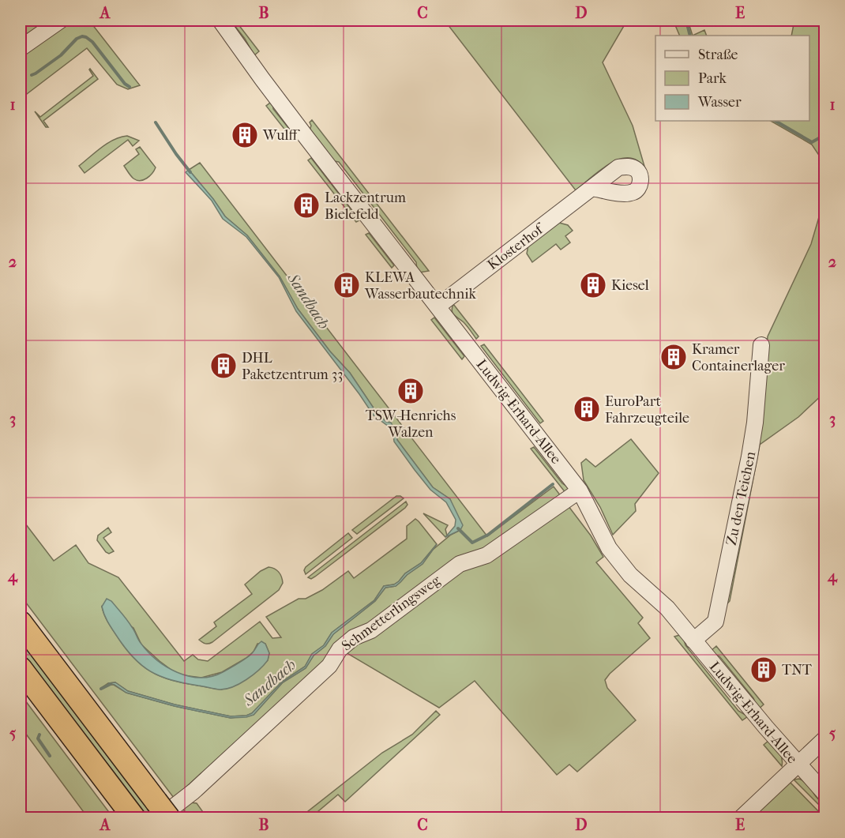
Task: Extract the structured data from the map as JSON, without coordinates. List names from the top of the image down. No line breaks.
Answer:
{"streets":{"street":["Klosterhof","Ludwig-Erhard-Allee","Zu den Teichen","Schmetterlingsweg"]},"crossings":[["Klosterhof","Ludwig-Erhard-Allee"],["Ludwig-Erhard-Allee","Zu den Teichen"],["Ludwig-Erhard-Allee","Schmetterlingsweg"]],"water":["Sandbach"],"places":{"building":["Wulff","Lackzentrum Bielefeld","KLEWA Wasserbautechnik","Kiesel","Kramer Containerlager","DHL Paketzentrum 33","TSW-Henrichs Walzen","EuroPart Fahrzeugteile","TNT"]},"legend":["Straße","Park","Wasser"],"grid":{"columns":["A","B","C","D","E"],"rows":["1","2","3","4","5"]}}
